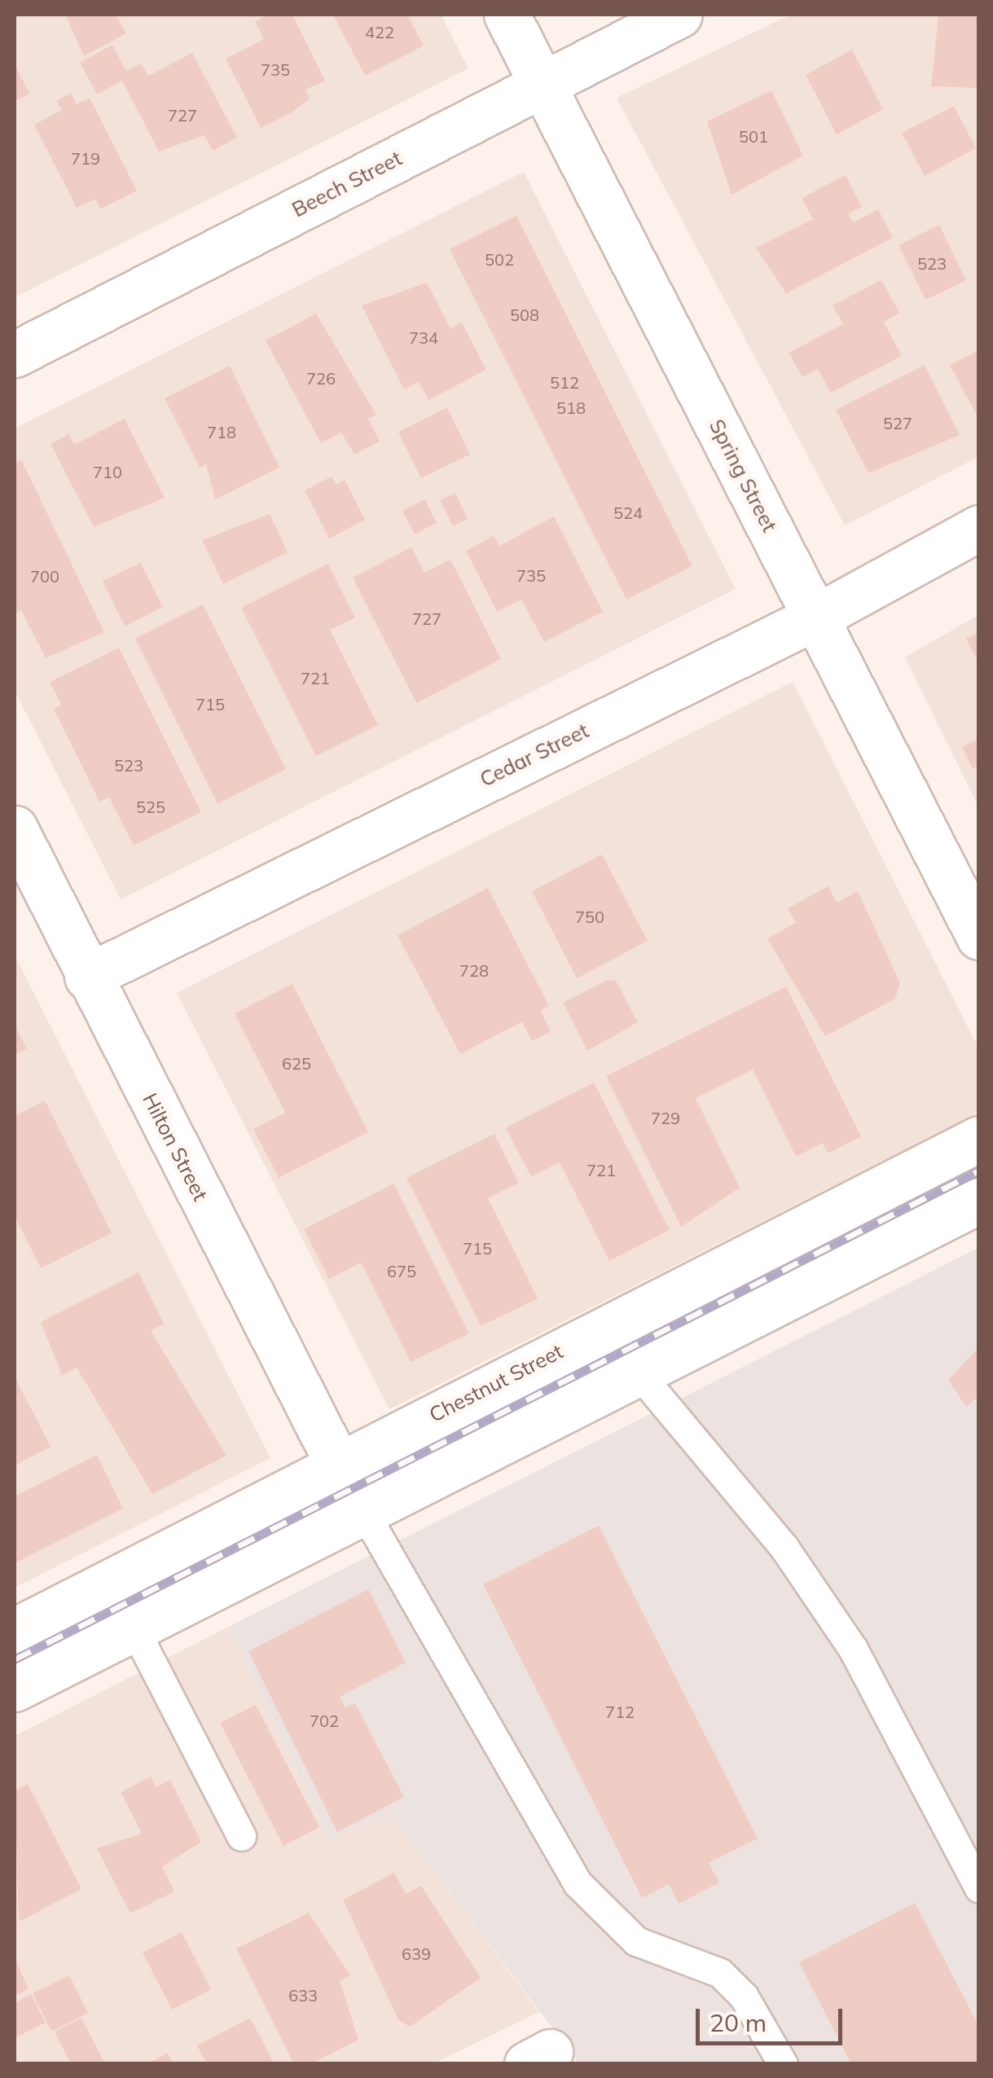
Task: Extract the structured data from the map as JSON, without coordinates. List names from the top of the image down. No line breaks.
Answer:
{"streets":{"street":["Beech Street","Spring Street","Cedar Street","Hilton Street","Chestnut Street"]},"crossings":[["Beech Street","Spring Street"],["Spring Street","Cedar Street"],["Cedar Street","Hilton Street"],["Hilton Street","Chestnut Street"]],"house_numbers":["422","735","727","501","719","502","523","508","734","726","512","518","527","718","710","524","735","700","727","721","715","523","525","750","728","625","729","721","715","675","712","702","639","633"],"scale_bar":"20 m"}
